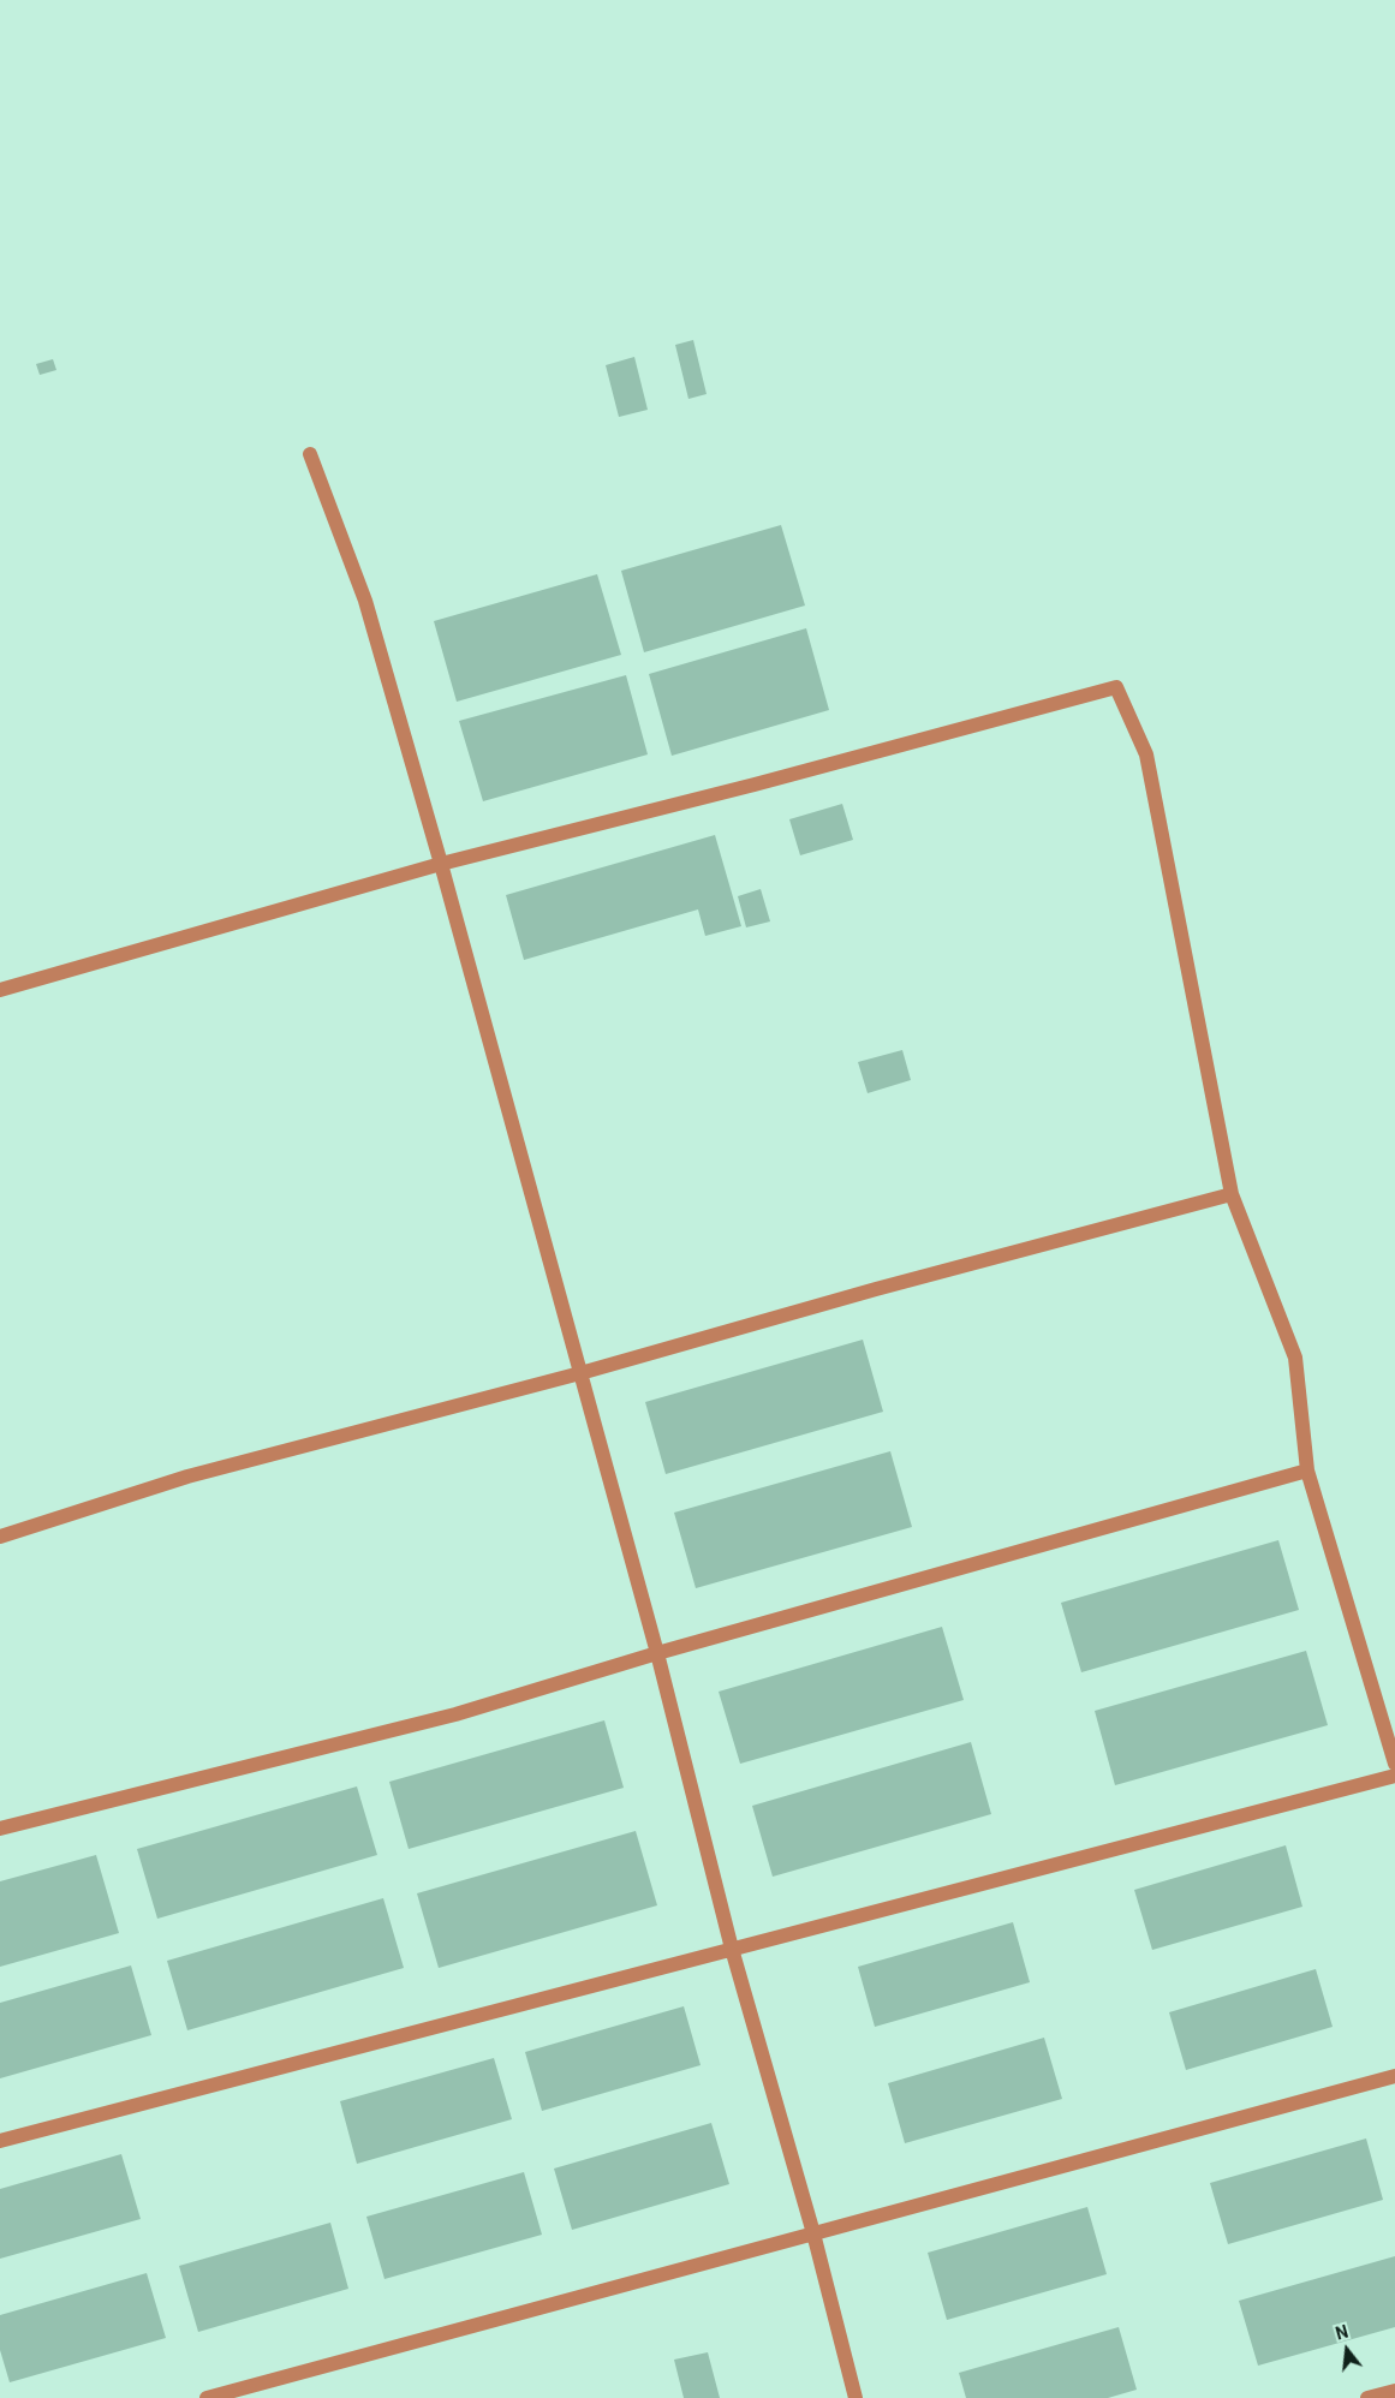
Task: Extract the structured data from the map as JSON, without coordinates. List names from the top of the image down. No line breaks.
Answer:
{"north":"top"}
